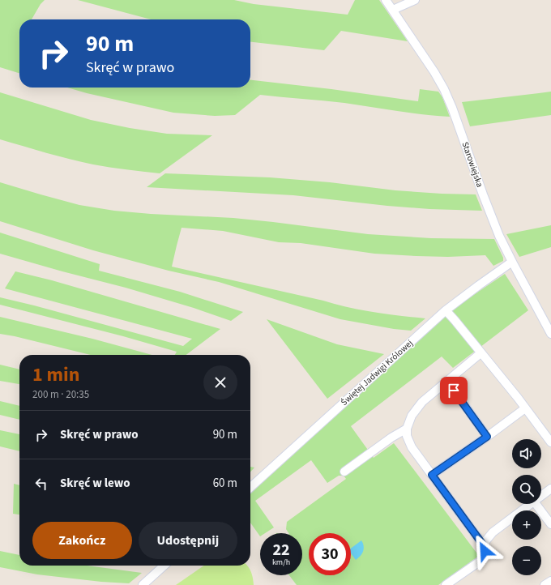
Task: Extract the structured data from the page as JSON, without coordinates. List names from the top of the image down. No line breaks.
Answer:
{"streets":{"street":["Starowiejska","Świętej Jadwigi Królowej"]},"crossings":[["Starowiejska","Świętej Jadwigi Królowej"]],"page":{"turn":["90 m","Skręć w prawo"],"heading":["1 min","200 m · 20:35"],"list":[{"name":"Skręć w prawo","value":"90 m"},{"name":"Skręć w lewo","value":"60 m"}],"map_buttons":["+","−"],"buttons":["Zakończ","Udostępnij"],"speed":"22 km/h","limit":"30"}}
